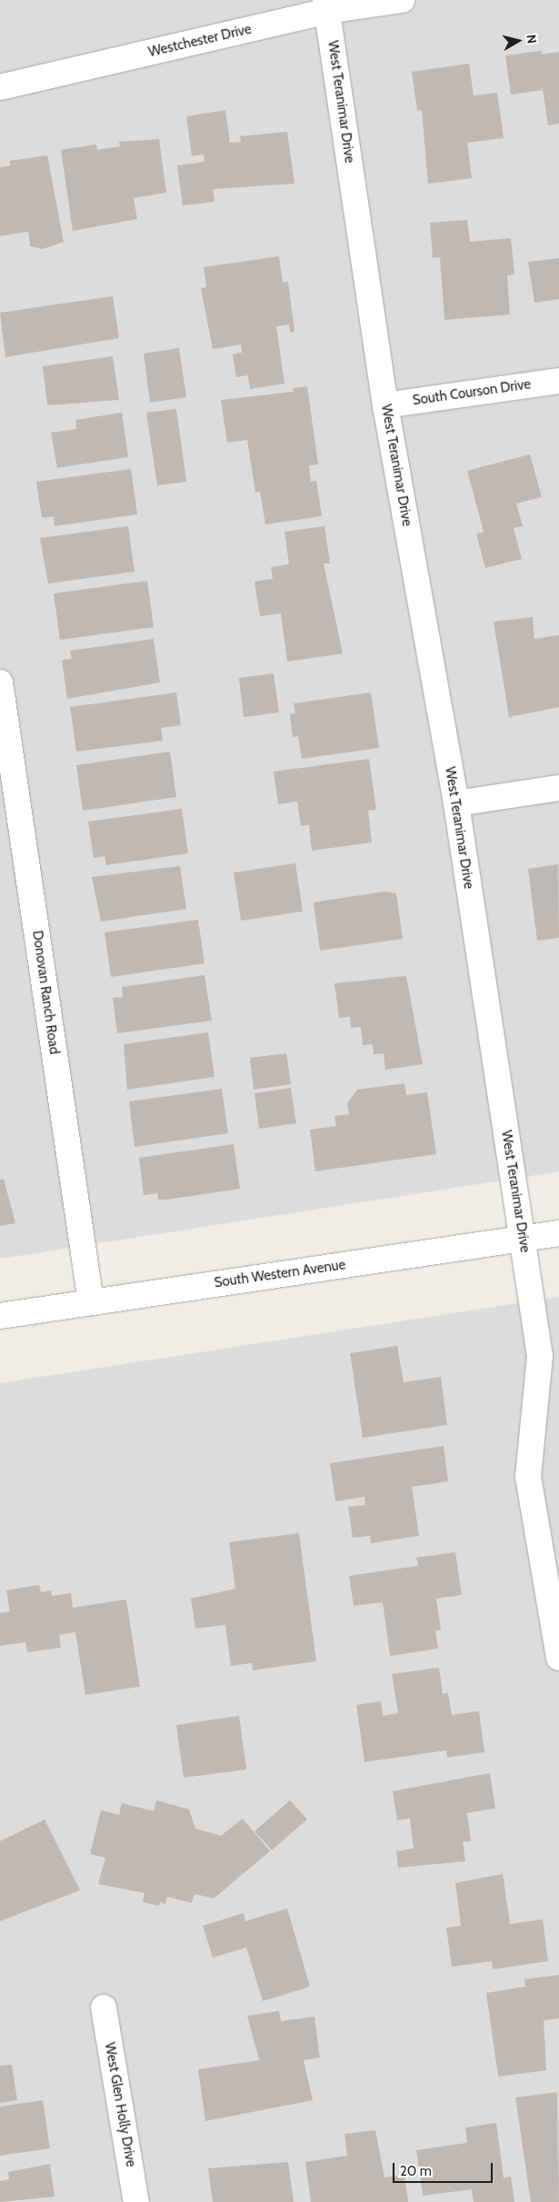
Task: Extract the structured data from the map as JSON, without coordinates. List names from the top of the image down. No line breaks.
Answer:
{"streets":{"street":["Westchester Drive","West Teranimar Drive","South Courson Drive","Donovan Ranch Road","South Western Avenue","West Glen Holly Drive"]},"crossings":[["Westchester Drive","West Teranimar Drive"],["West Teranimar Drive","South Courson Drive"],["West Teranimar Drive","South Western Avenue"],["Donovan Ranch Road","South Western Avenue"]],"scale_bar":"20 m","north":"right"}
